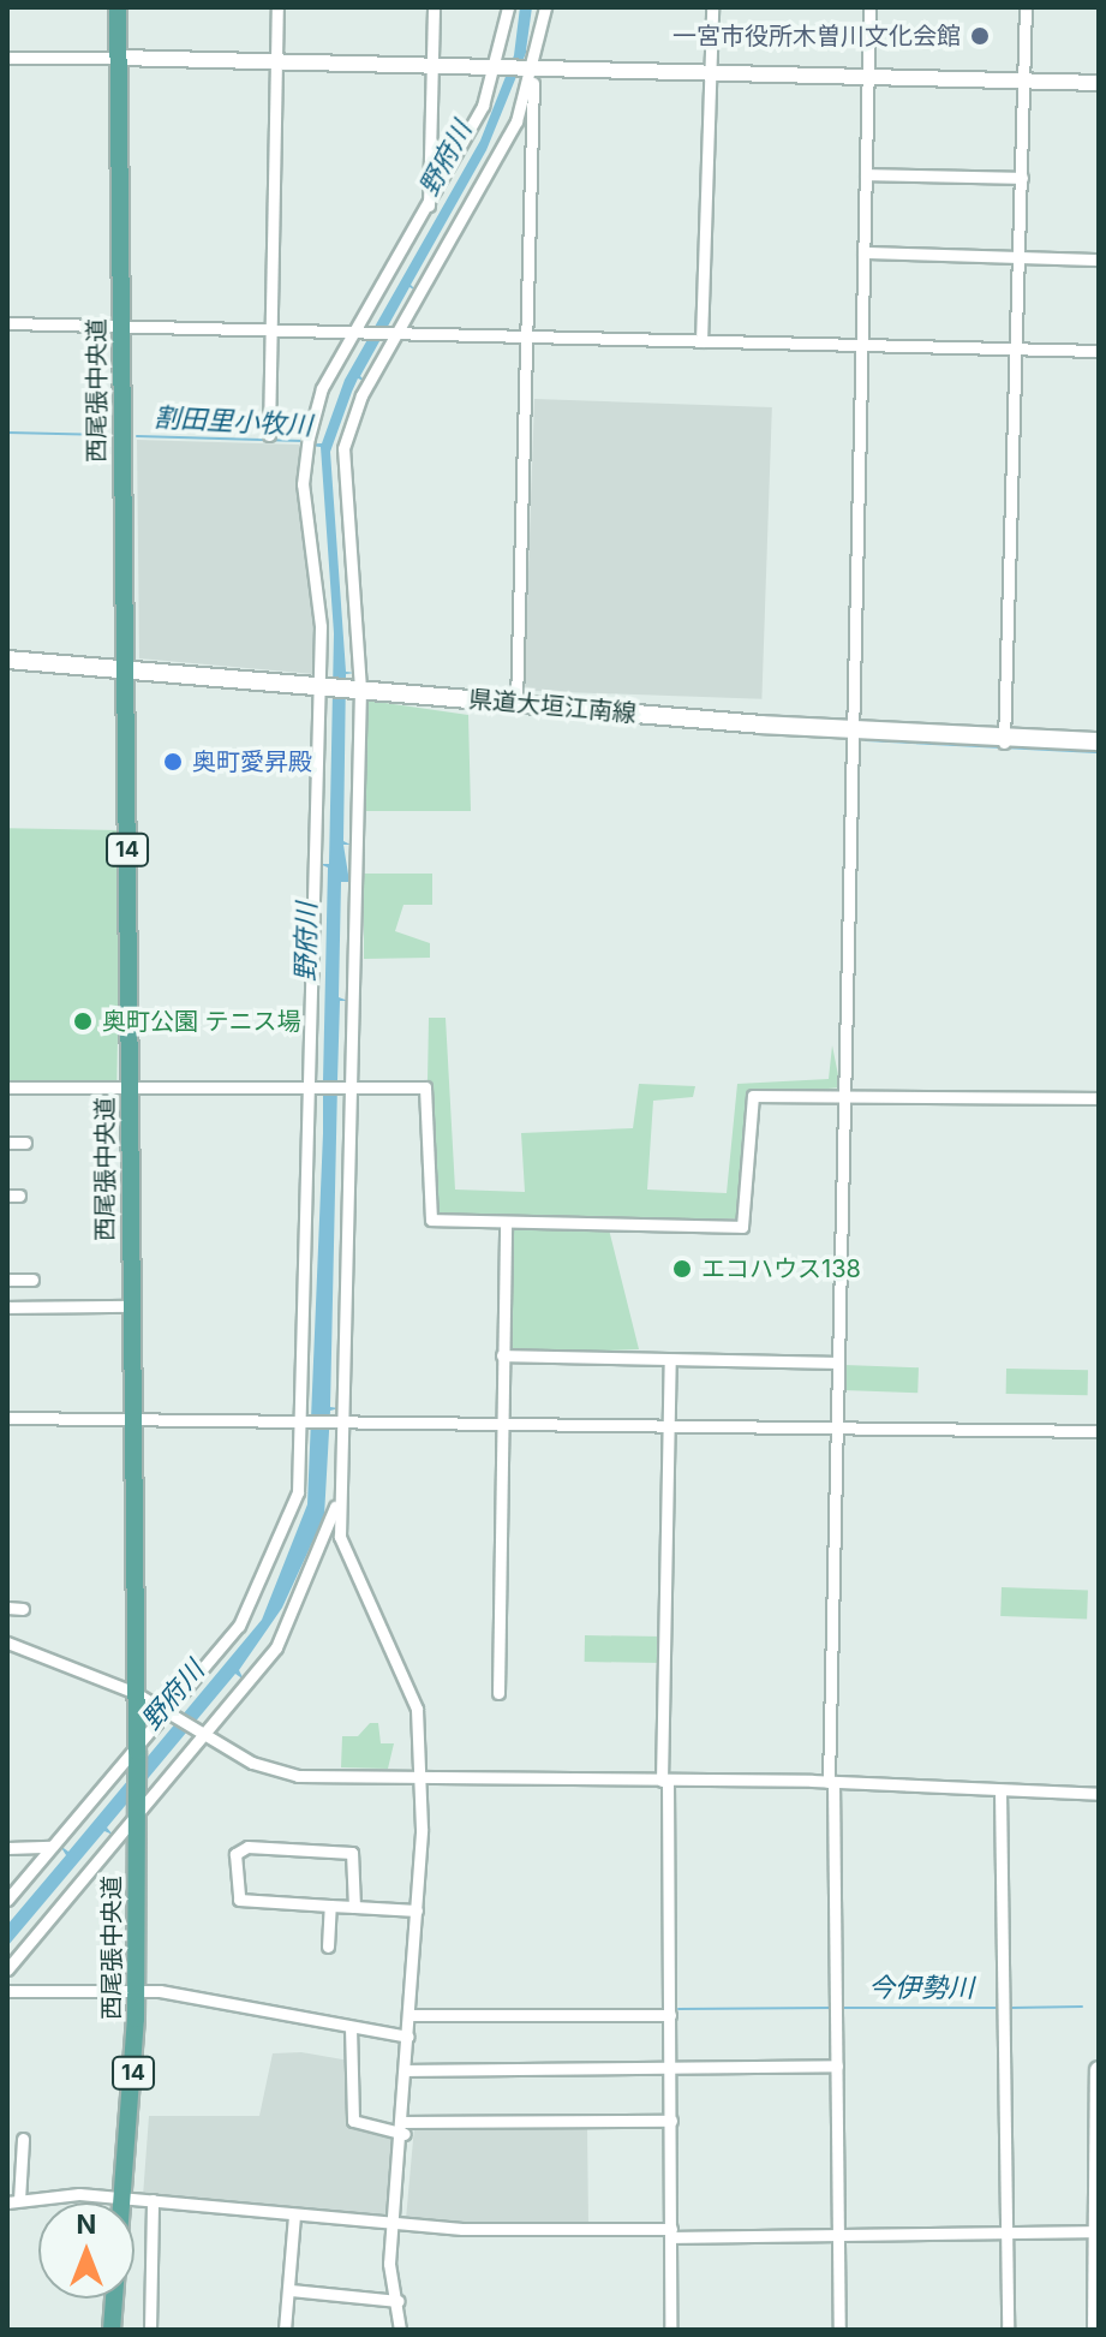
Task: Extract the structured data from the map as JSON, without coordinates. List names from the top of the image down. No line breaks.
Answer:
{"streets":{"main road":["西尾張中央道","県道大垣江南線","14"]},"crossings":[["西尾張中央道","県道大垣江南線"]],"water":["野府川","割田里小牧川","今伊勢川"],"places":["一宮市役所木曽川文化会館","奥町愛昇殿","奥町公園 テニス場","エコハウス138"],"north":"top"}
